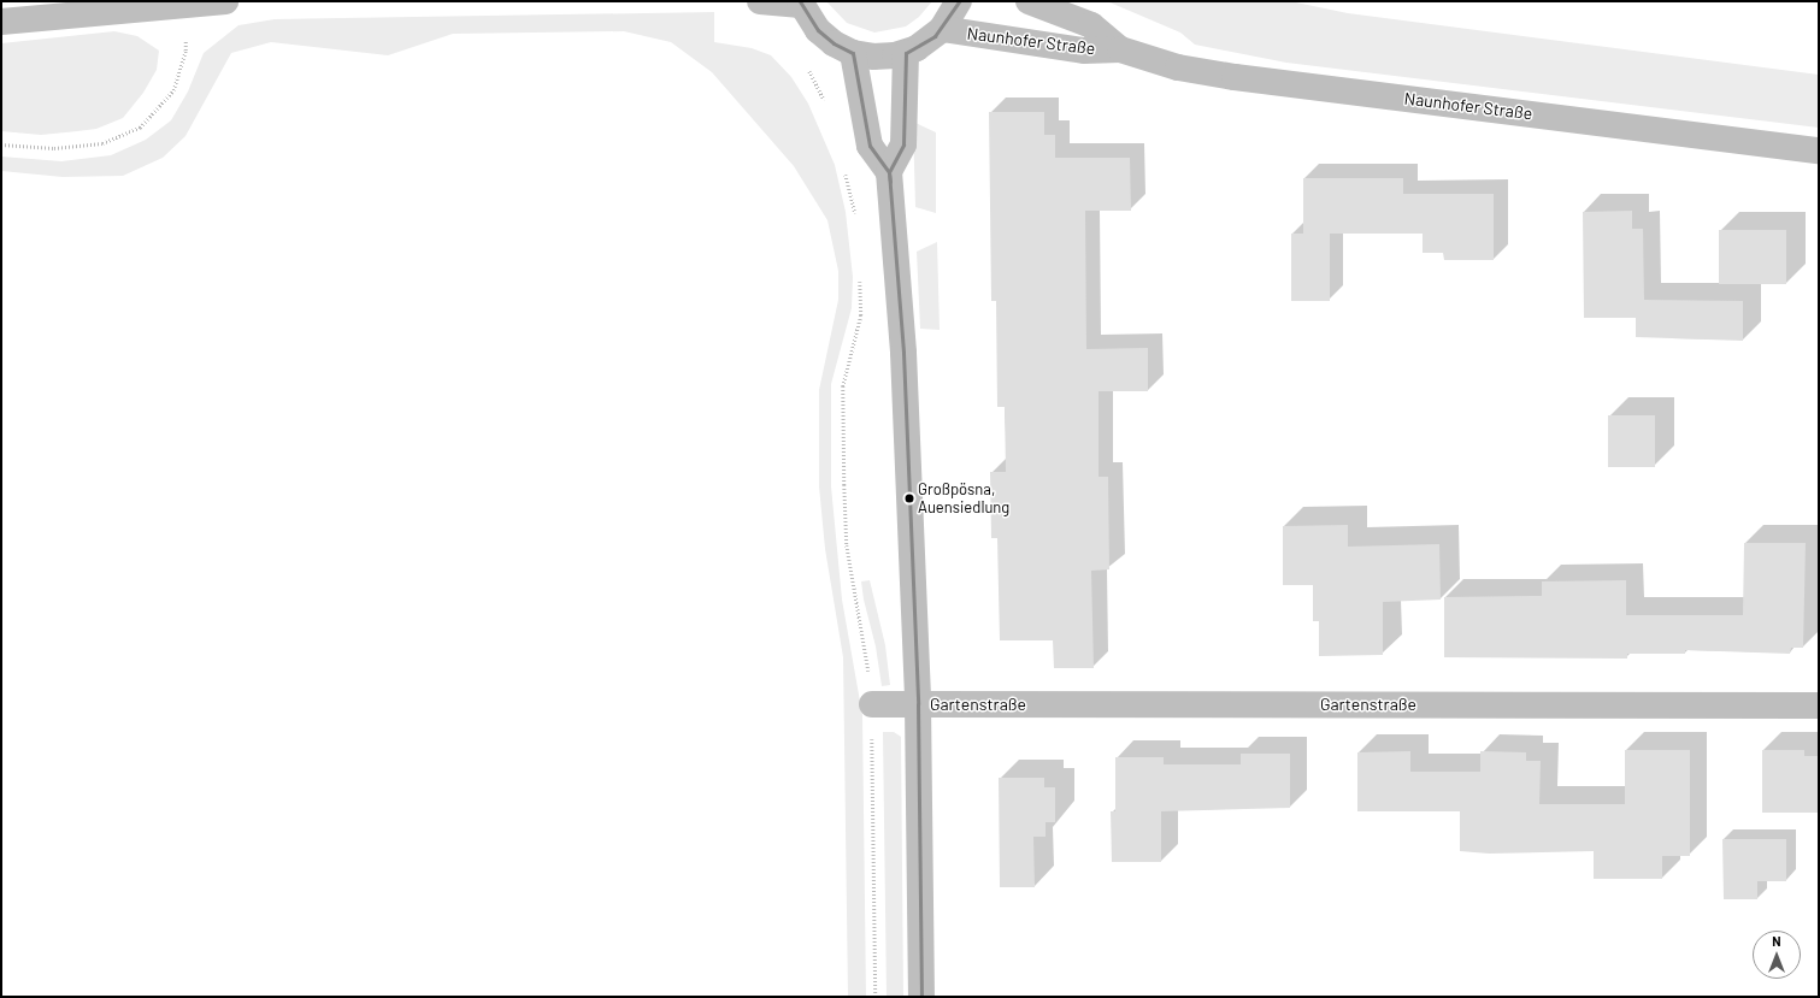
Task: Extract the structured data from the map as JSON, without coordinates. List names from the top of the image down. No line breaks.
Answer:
{"streets":{"street":["Naunhofer Straße","Gartenstraße"]},"places":["Großpösna, Auensiedlung"],"north":"top"}
